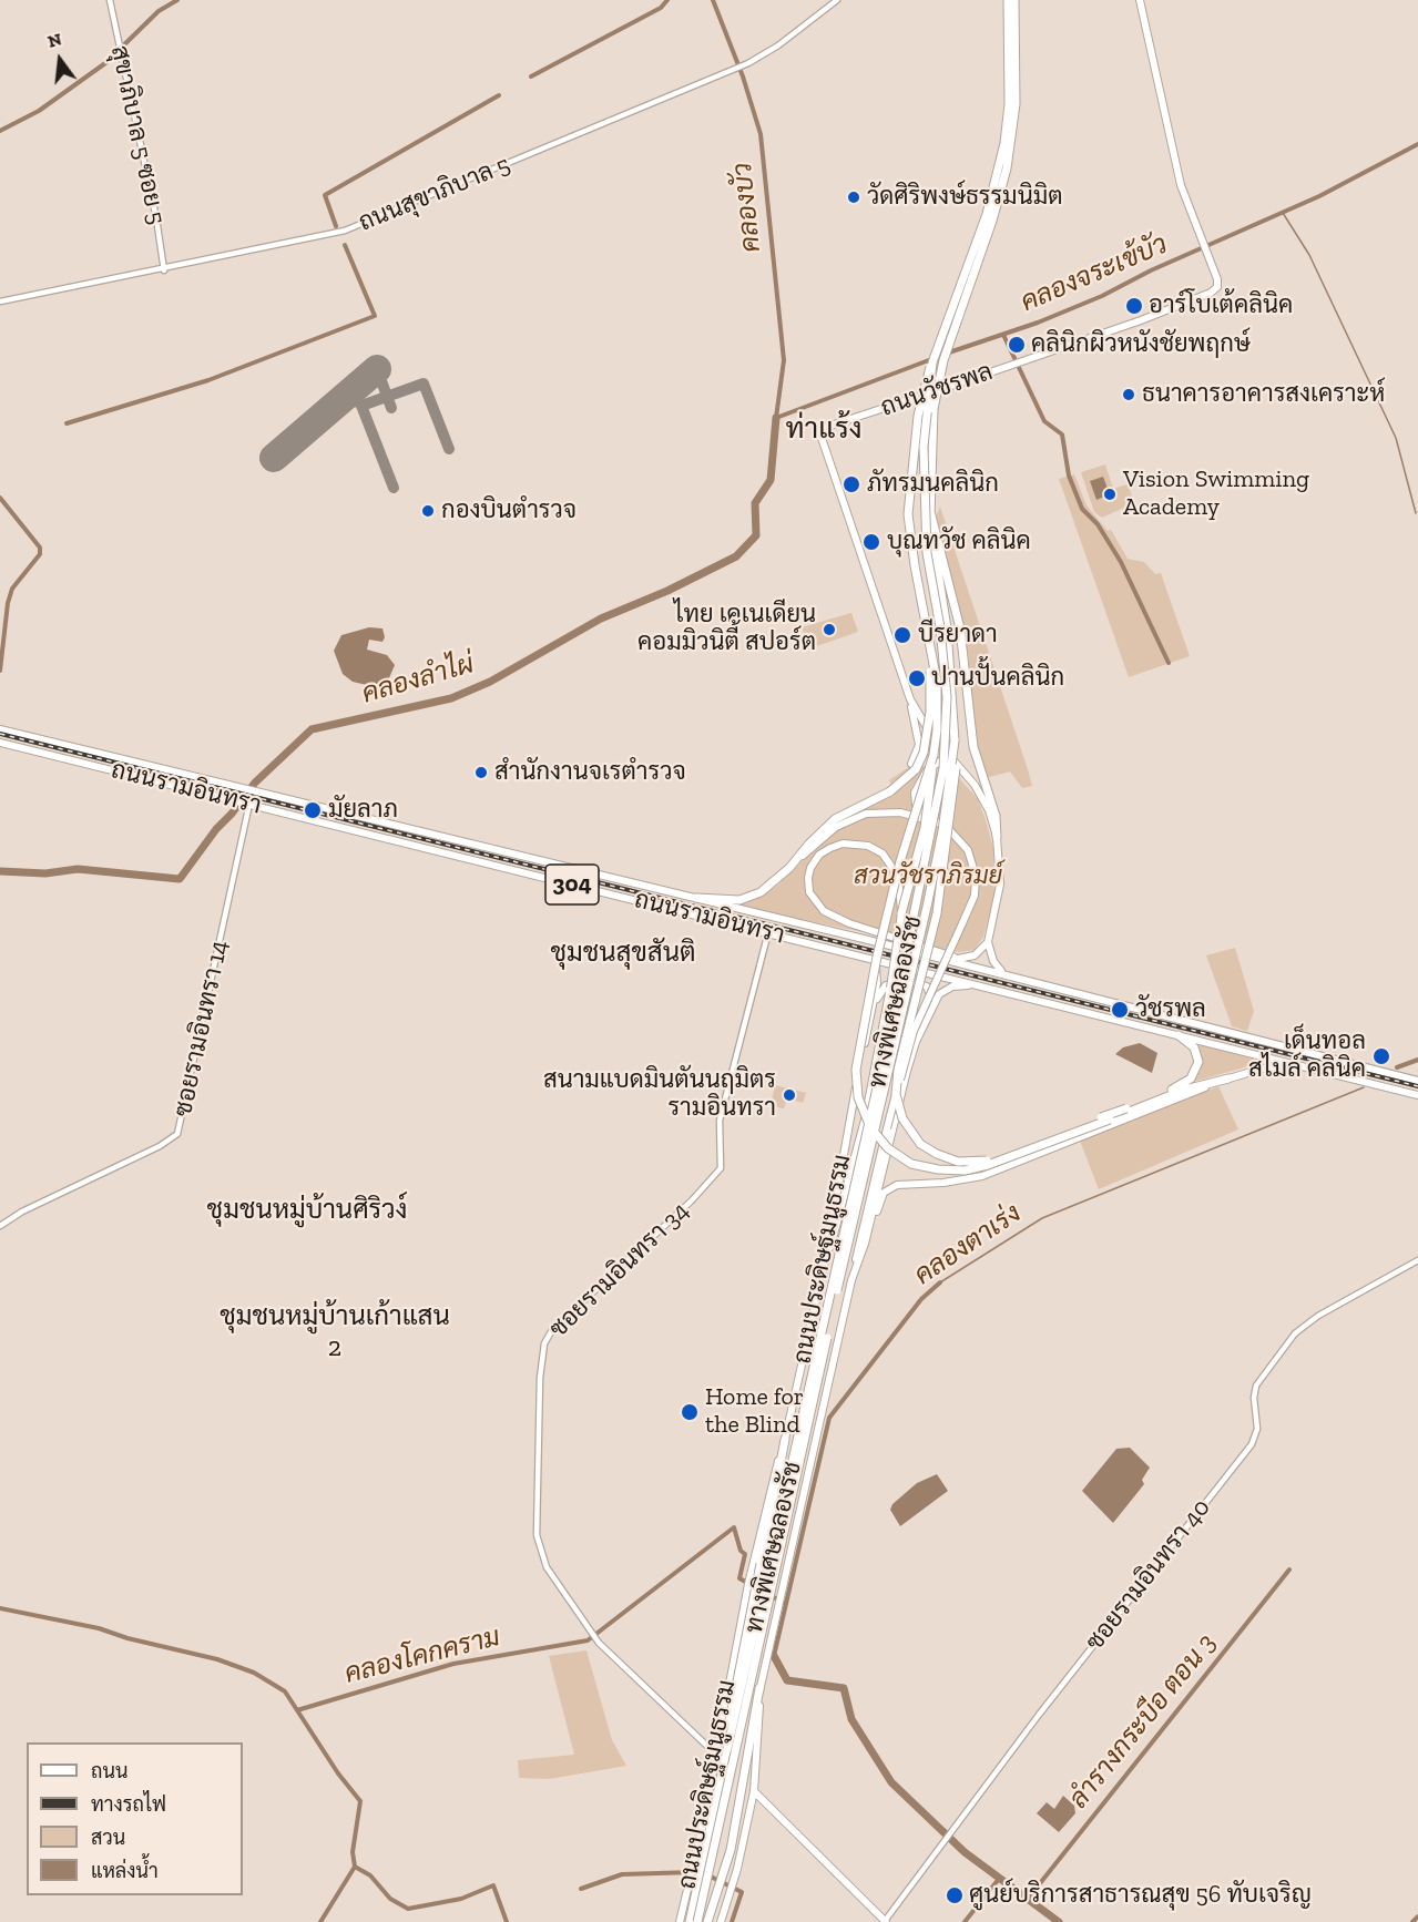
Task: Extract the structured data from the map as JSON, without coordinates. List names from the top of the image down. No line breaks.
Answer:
{"streets":{"highway":["ทางพิเศษฉลองรัช"],"main road":["ถนนวัชรพล","ถนนรามอินทรา","304","ถนนประดิษฐ์มนูธรรม"],"street":["สุขาภิบาล 5 ซอย 5","ถนนสุขาภิบาล 5","ซอยรามอินทรา 14","ซอยรามอินทรา 34","ซอยรามอินทรา 40"]},"crossings":[["สุขาภิบาล 5 ซอย 5","ถนนสุขาภิบาล 5"],["ถนนรามอินทรา","ซอยรามอินทรา 14"],["ถนนรามอินทรา","ถนนประดิษฐ์มนูธรรม"],["ถนนรามอินทรา","ซอยรามอินทรา 34"],["ถนนประดิษฐ์มนูธรรม","ซอยรามอินทรา 34"]],"districts":["ท่าแร้ง","ชุมชนสุขสันติ","ชุมชนหมู่บ้านศิริวง์","ชุมชนหมู่บ้านเก้าแสน 2"],"water":["คลองบัว","คลองจระเข้บัว","คลองลำไผ่","คลองตาเร่ง","คลองโคกคราม","ลำรางกระบือ ตอน 3"],"parks":["สวนวัชราภิรมย์"],"places":["วัดศิริพงษ์ธรรมนิมิต","อาร์โบเต้คลินิค","คลินิกผิวหนังชัยพฤกษ์","ธนาคารอาคารสงเคราะห์","ภัทรมนคลินิก","Vision Swimming Academy","กองบินตำรวจ","บุณทวัช คลินิค","ไทย เคเนเดียน คอมมิวนิตี้ สปอร์ต","บีรยาดา","ปานปั้นคลินิก","สำนักงานจเรตำรวจ","มัยลาภ","วัชรพล","เด็นทอล สไมล์ คลินิค","สนามแบดมินตันนฤมิตร รามอินทรา","Home for the Blind","ศูนย์บริการสาธารณสุข 56 ทับเจริญ"],"legend":["ถนน","ทางรถไฟ","สวน","แหล่งน้ำ"],"north":"top"}
